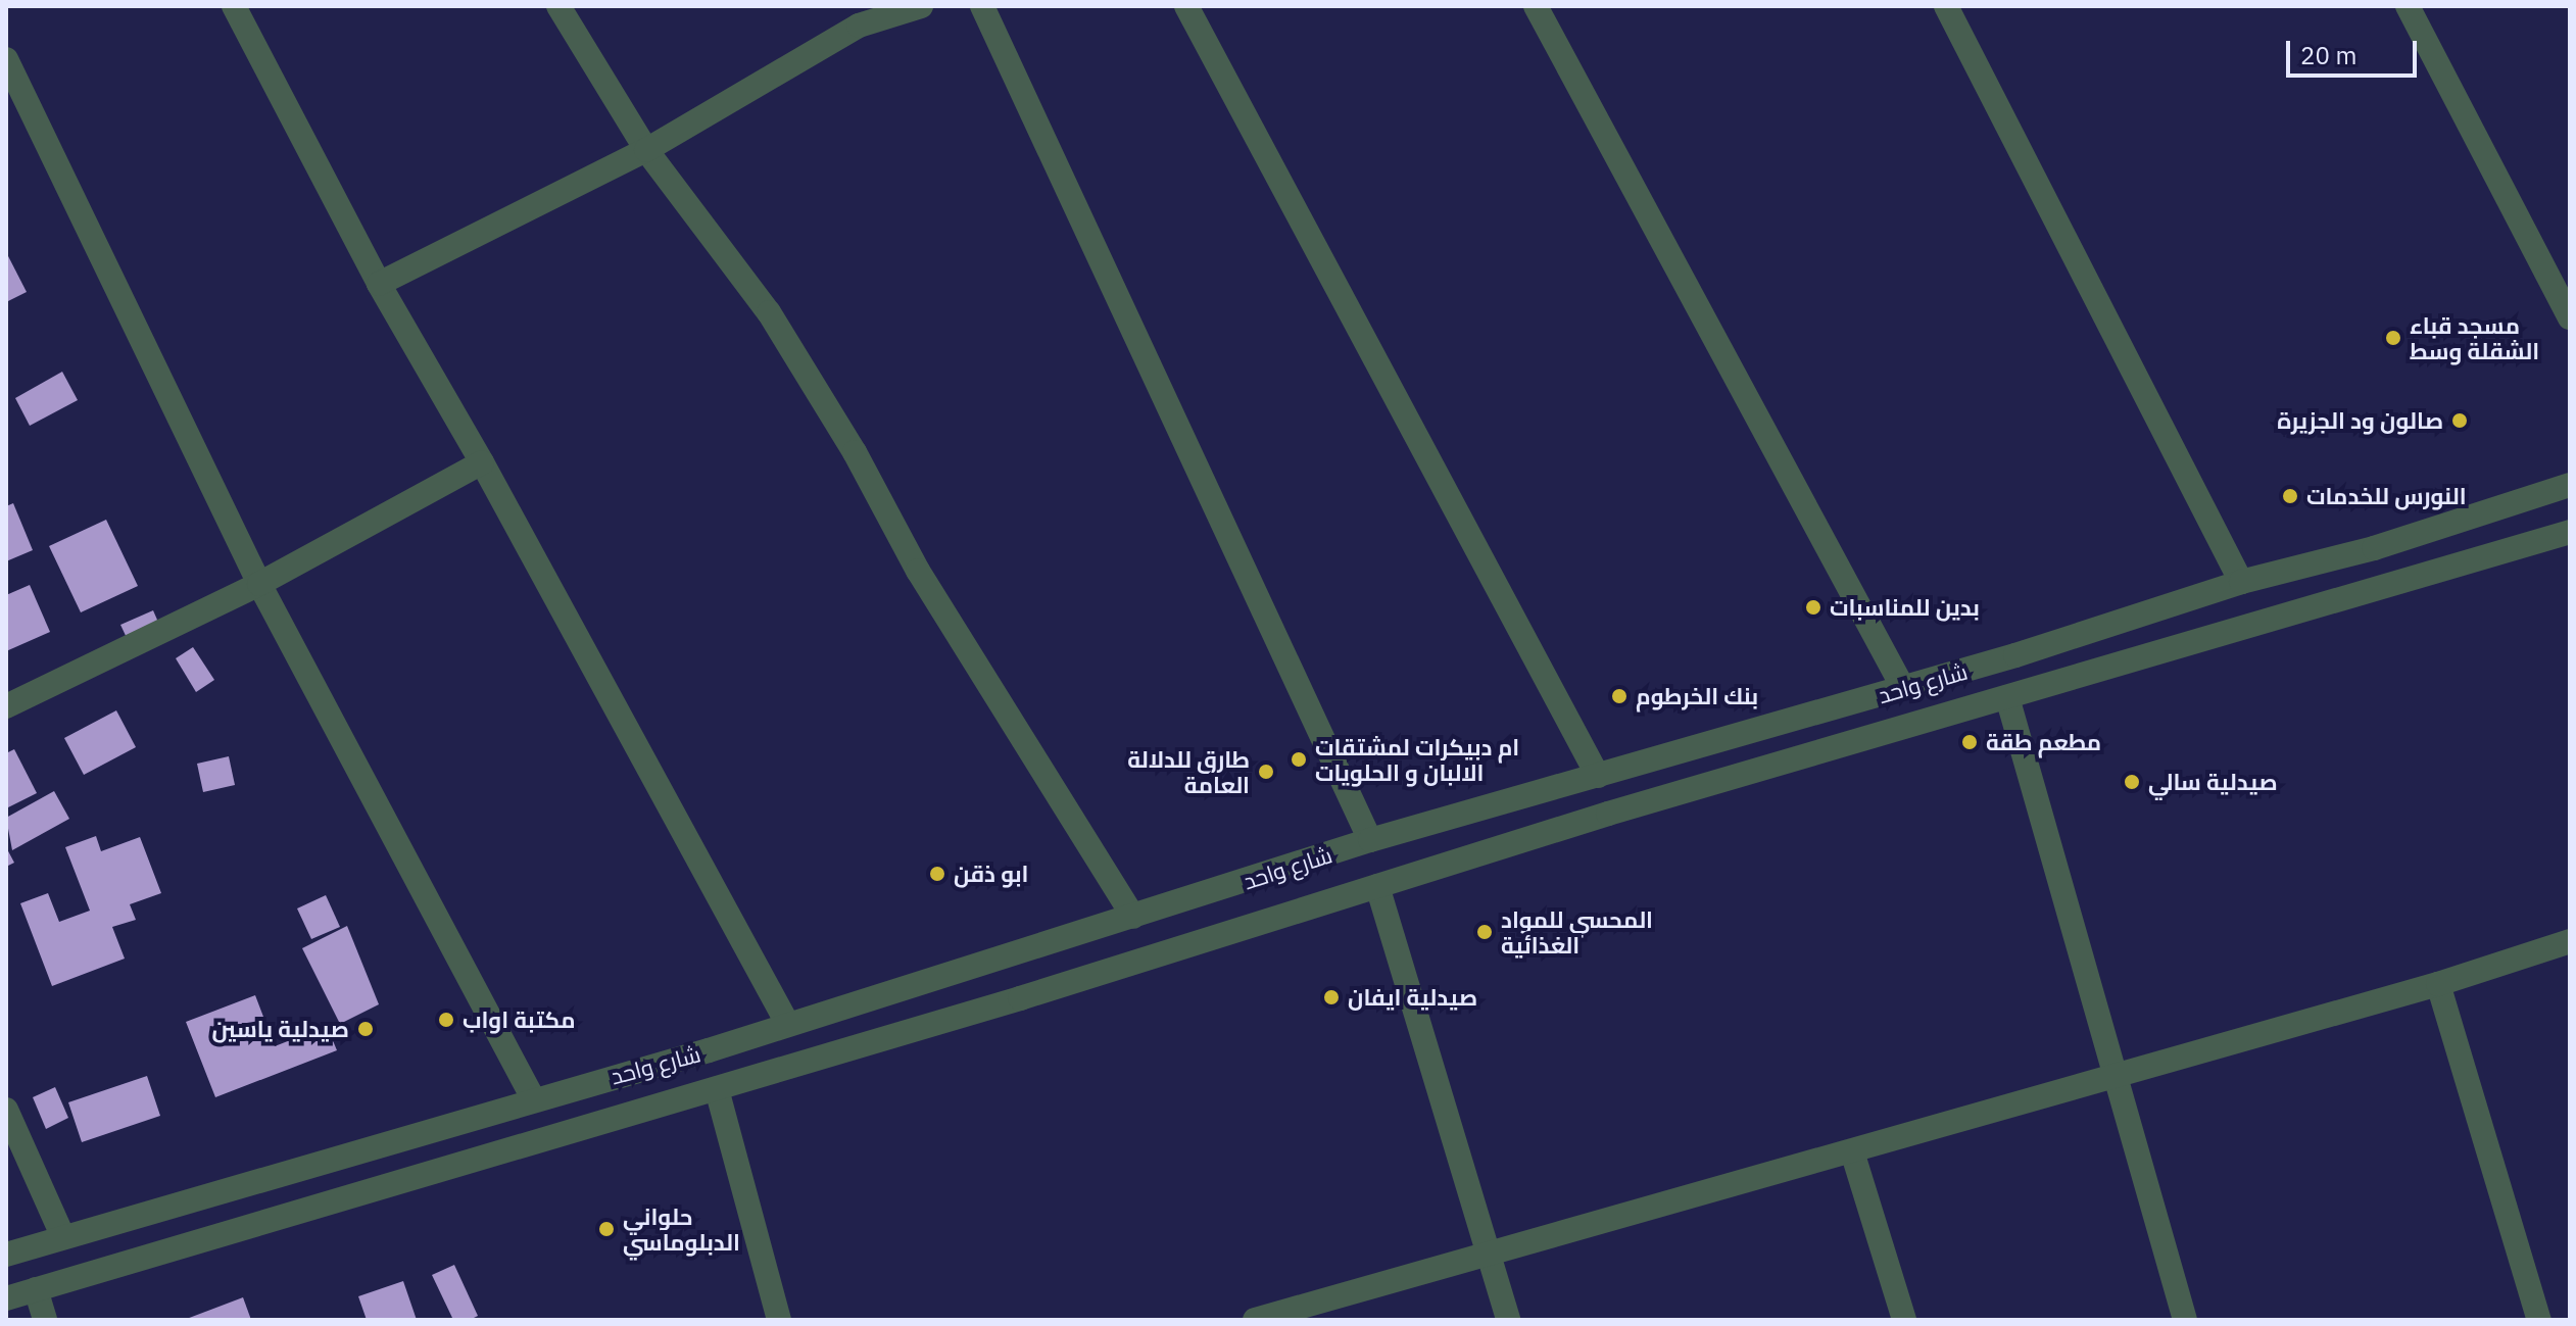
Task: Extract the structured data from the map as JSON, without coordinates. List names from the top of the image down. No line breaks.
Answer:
{"streets":{"street":["شارع واحد"]},"places":["مسجد قباء الشقلة وسط","صالون ود الجزيرة","النورس للخدمات","بدين للمناسبات","بنك الخرطوم","مطعم طقة","ام دبيكرات لمشتقات الالبان و الحلويات","طارق للدلالة العامة","صيدلية سالي","ابو ذقن","المحسي للمواد الغذائية","صيدلية ايفان","مكتبة اواب","صيدلية ياسين","حلواني الدبلوماسي"],"scale_bar":"20 m"}
